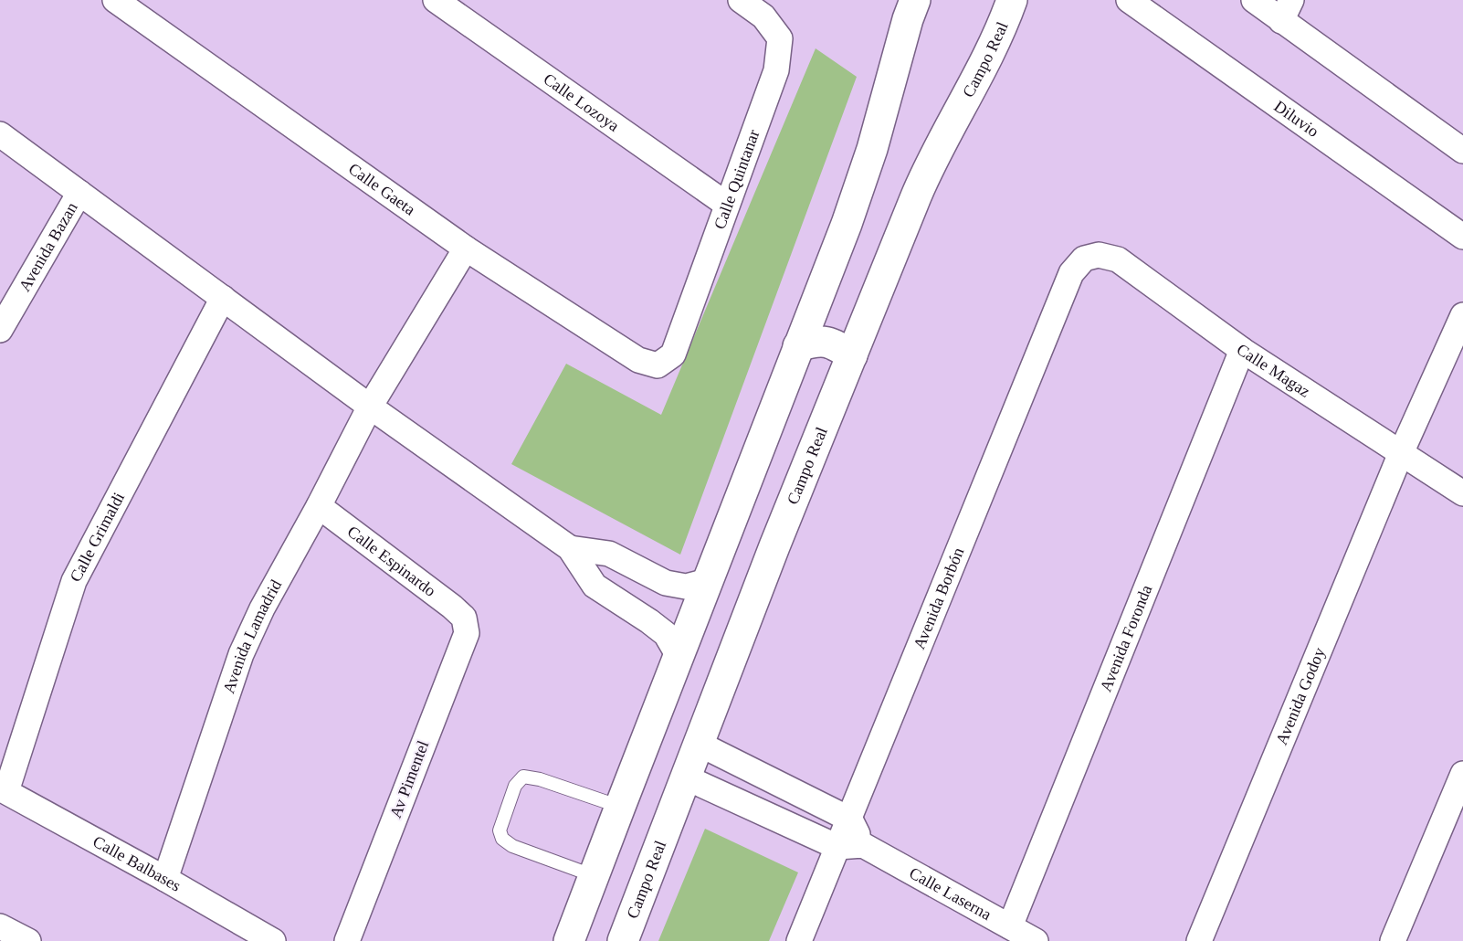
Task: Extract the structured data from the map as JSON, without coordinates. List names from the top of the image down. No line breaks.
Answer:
{"streets":{"street":["Campo Real","Calle Lozoya","Diluvio","Calle Quintanar","Calle Gaeta","Avenida Bazan","Calle Magaz","Calle Grimaldi","Calle Espinardo","Avenida Borbón","Avenida Lamadrid","Avenida Foronda","Avenida Godoy","Av Pimentel","Calle Balbases","Calle Laserna"]},"crossings":[["Calle Lozoya","Calle Quintanar"],["Calle Quintanar","Calle Gaeta"],["Calle Gaeta","Avenida Lamadrid"],["Calle Magaz","Avenida Borbón"],["Calle Magaz","Avenida Foronda"],["Calle Magaz","Avenida Godoy"],["Calle Grimaldi","Calle Balbases"],["Calle Espinardo","Avenida Lamadrid"],["Calle Espinardo","Av Pimentel"],["Avenida Lamadrid","Calle Balbases"],["Avenida Foronda","Calle Laserna"]]}
